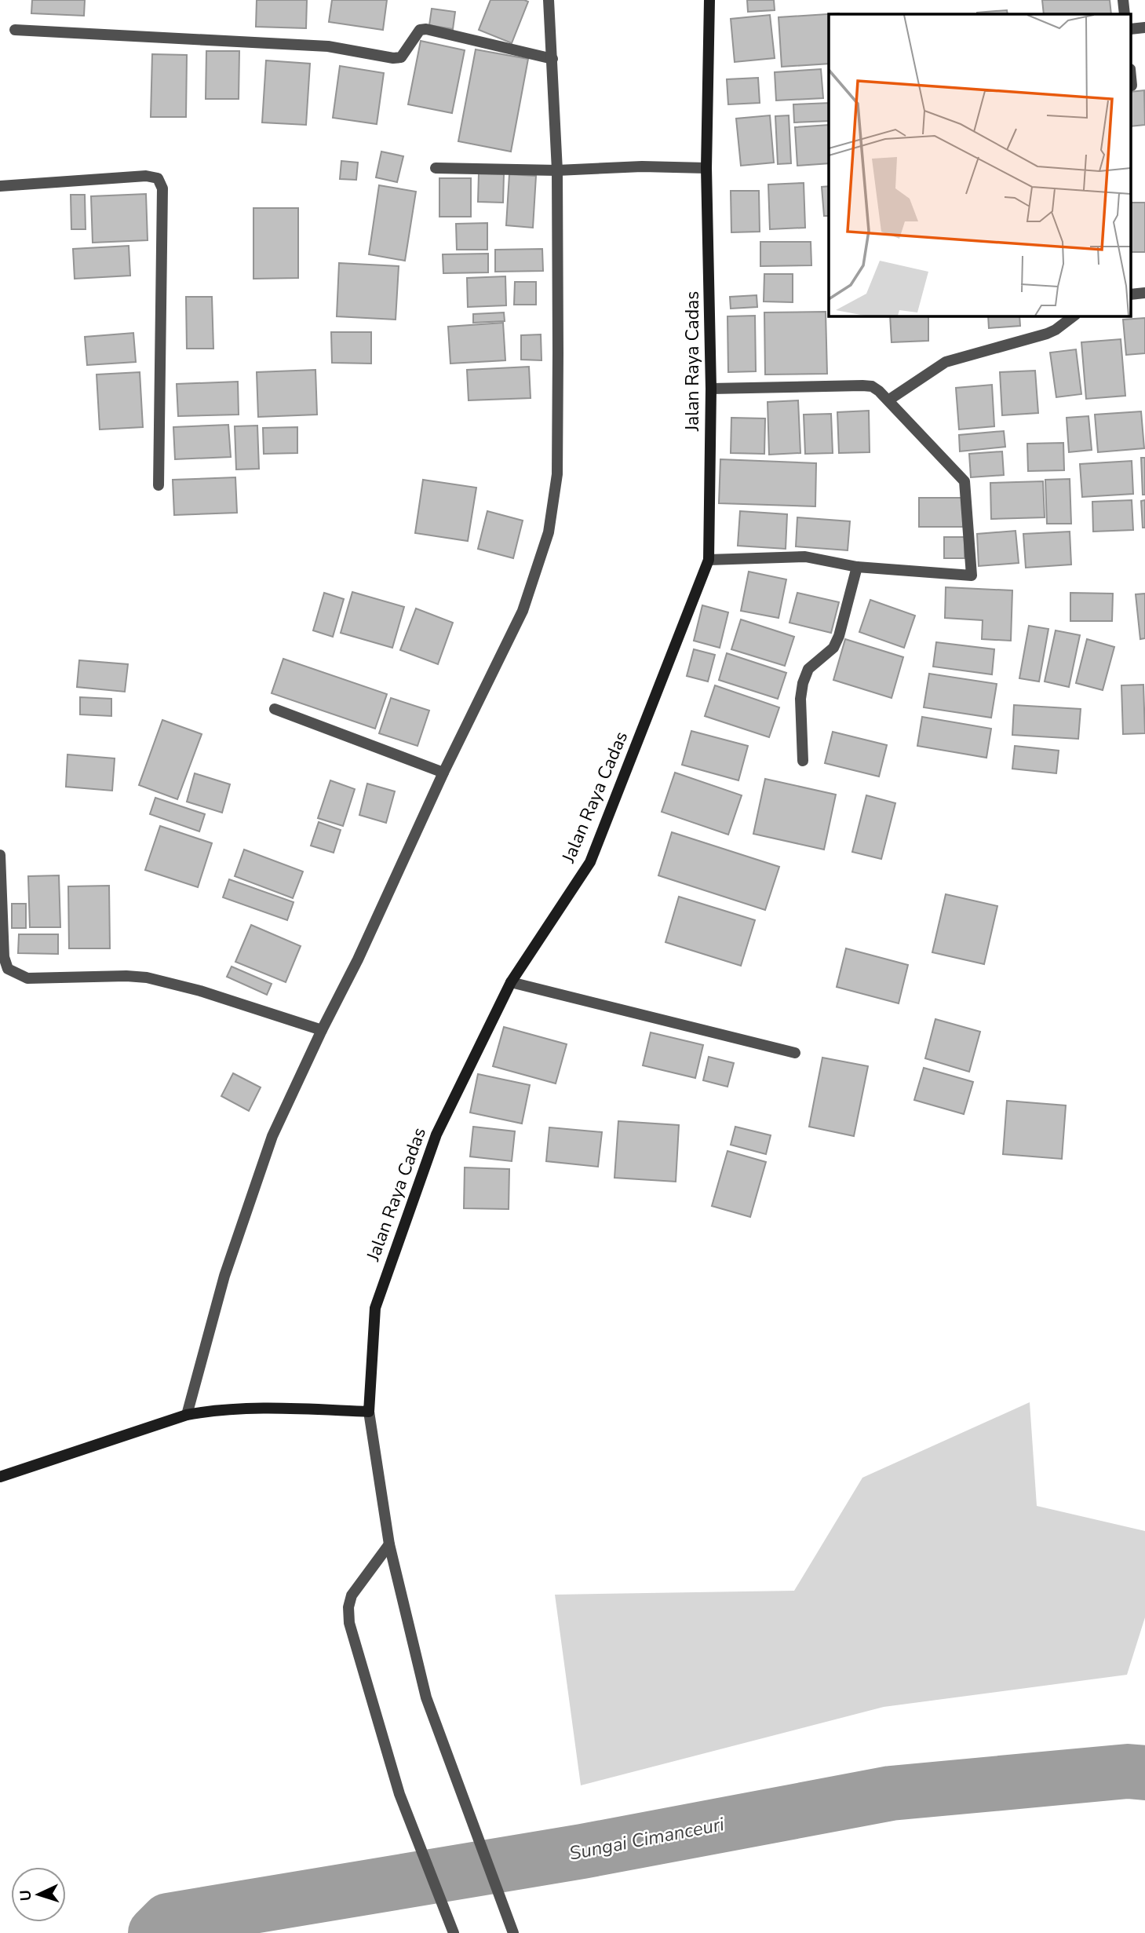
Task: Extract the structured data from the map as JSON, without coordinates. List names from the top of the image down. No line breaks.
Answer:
{"streets":{"street":["Jalan Raya Cadas"]},"water":["Sungai Cimanceuri"],"north":"left"}
